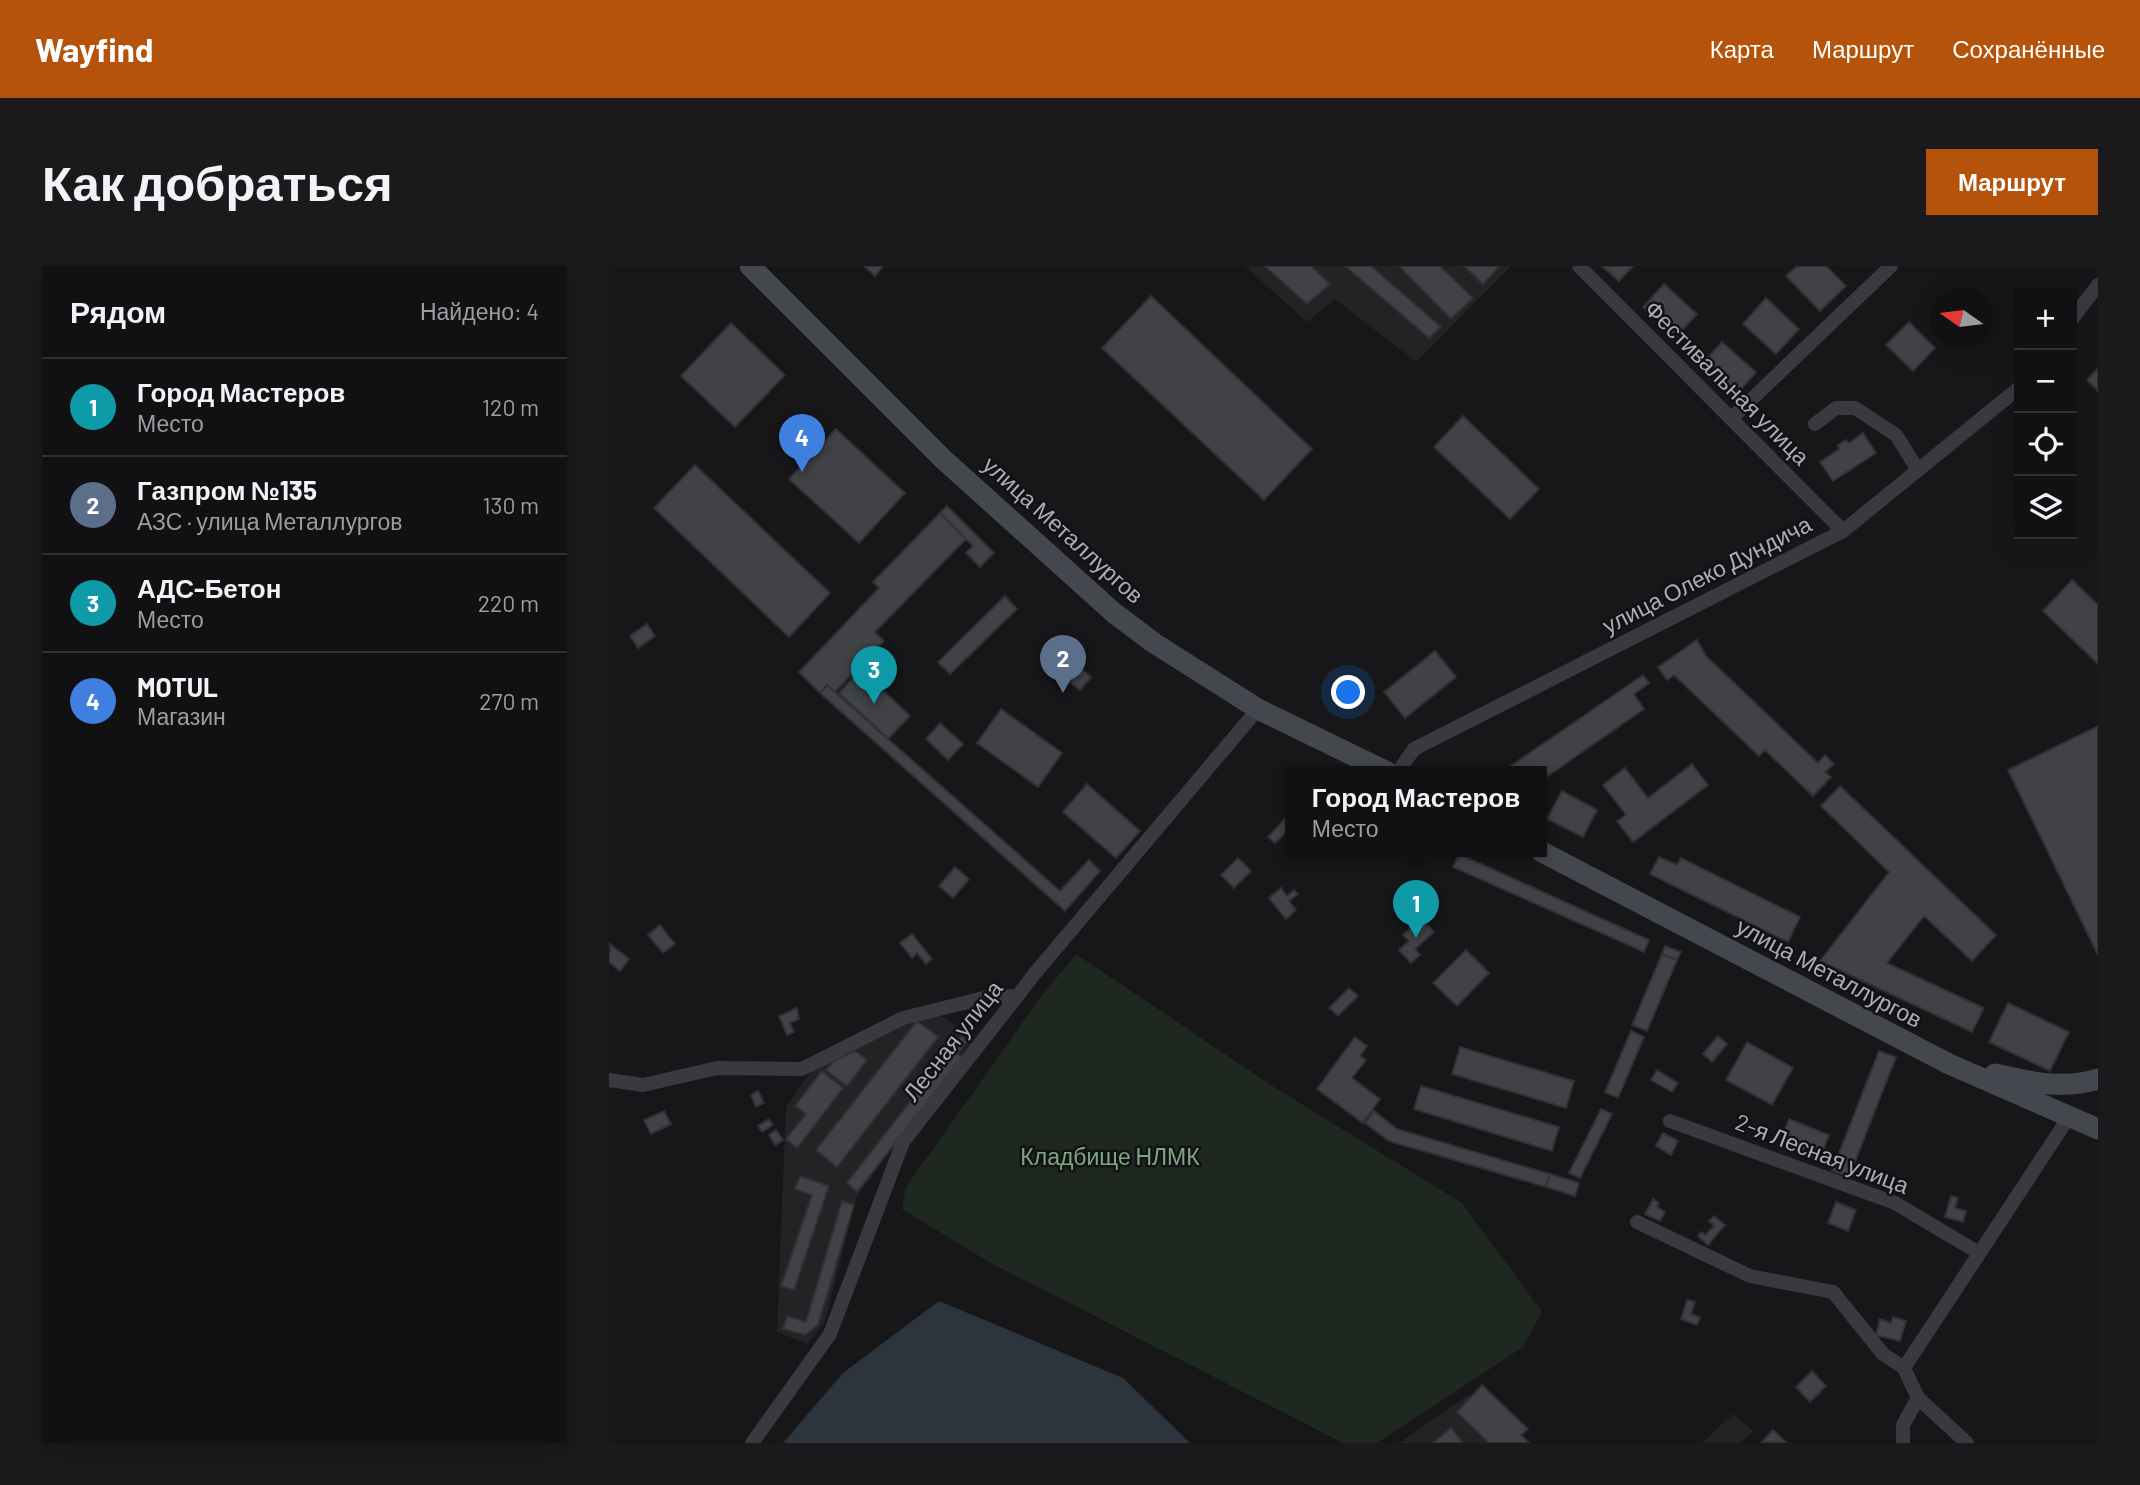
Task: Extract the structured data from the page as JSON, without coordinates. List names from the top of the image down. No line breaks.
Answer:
{"streets":{"main road":["улица Металлургов"],"street":["Фестивальная улица","улица Олеко Дундича","Лесная улица","2-я Лесная улица"]},"crossings":[["Фестивальная улица","улица Олеко Дундича"],["улица Металлургов","Лесная улица"]],"parks":["Кладбище НЛМК"],"north":"left","page":{"header":"Wayfind","nav":["Карта","Маршрут","Сохранённые"],"buttons":"Маршрут","title":"Как добраться","heading":["Рядом","Найдено: 4"],"map_buttons":["+","−"],"list":[{"mark":"1","name":"Город Мастеров","note":"Место","value":"120 m"},{"mark":"2","name":"Газпром №135","note":"АЗС · улица Металлургов","value":"130 m"},{"mark":"3","name":"АДС-Бетон","note":"Место","value":"220 m"},{"mark":"4","name":"MOTUL","note":"Магазин","value":"270 m"}],"pins":["4","2","3","1"],"popup":["Город Мастеров","Место"]}}
